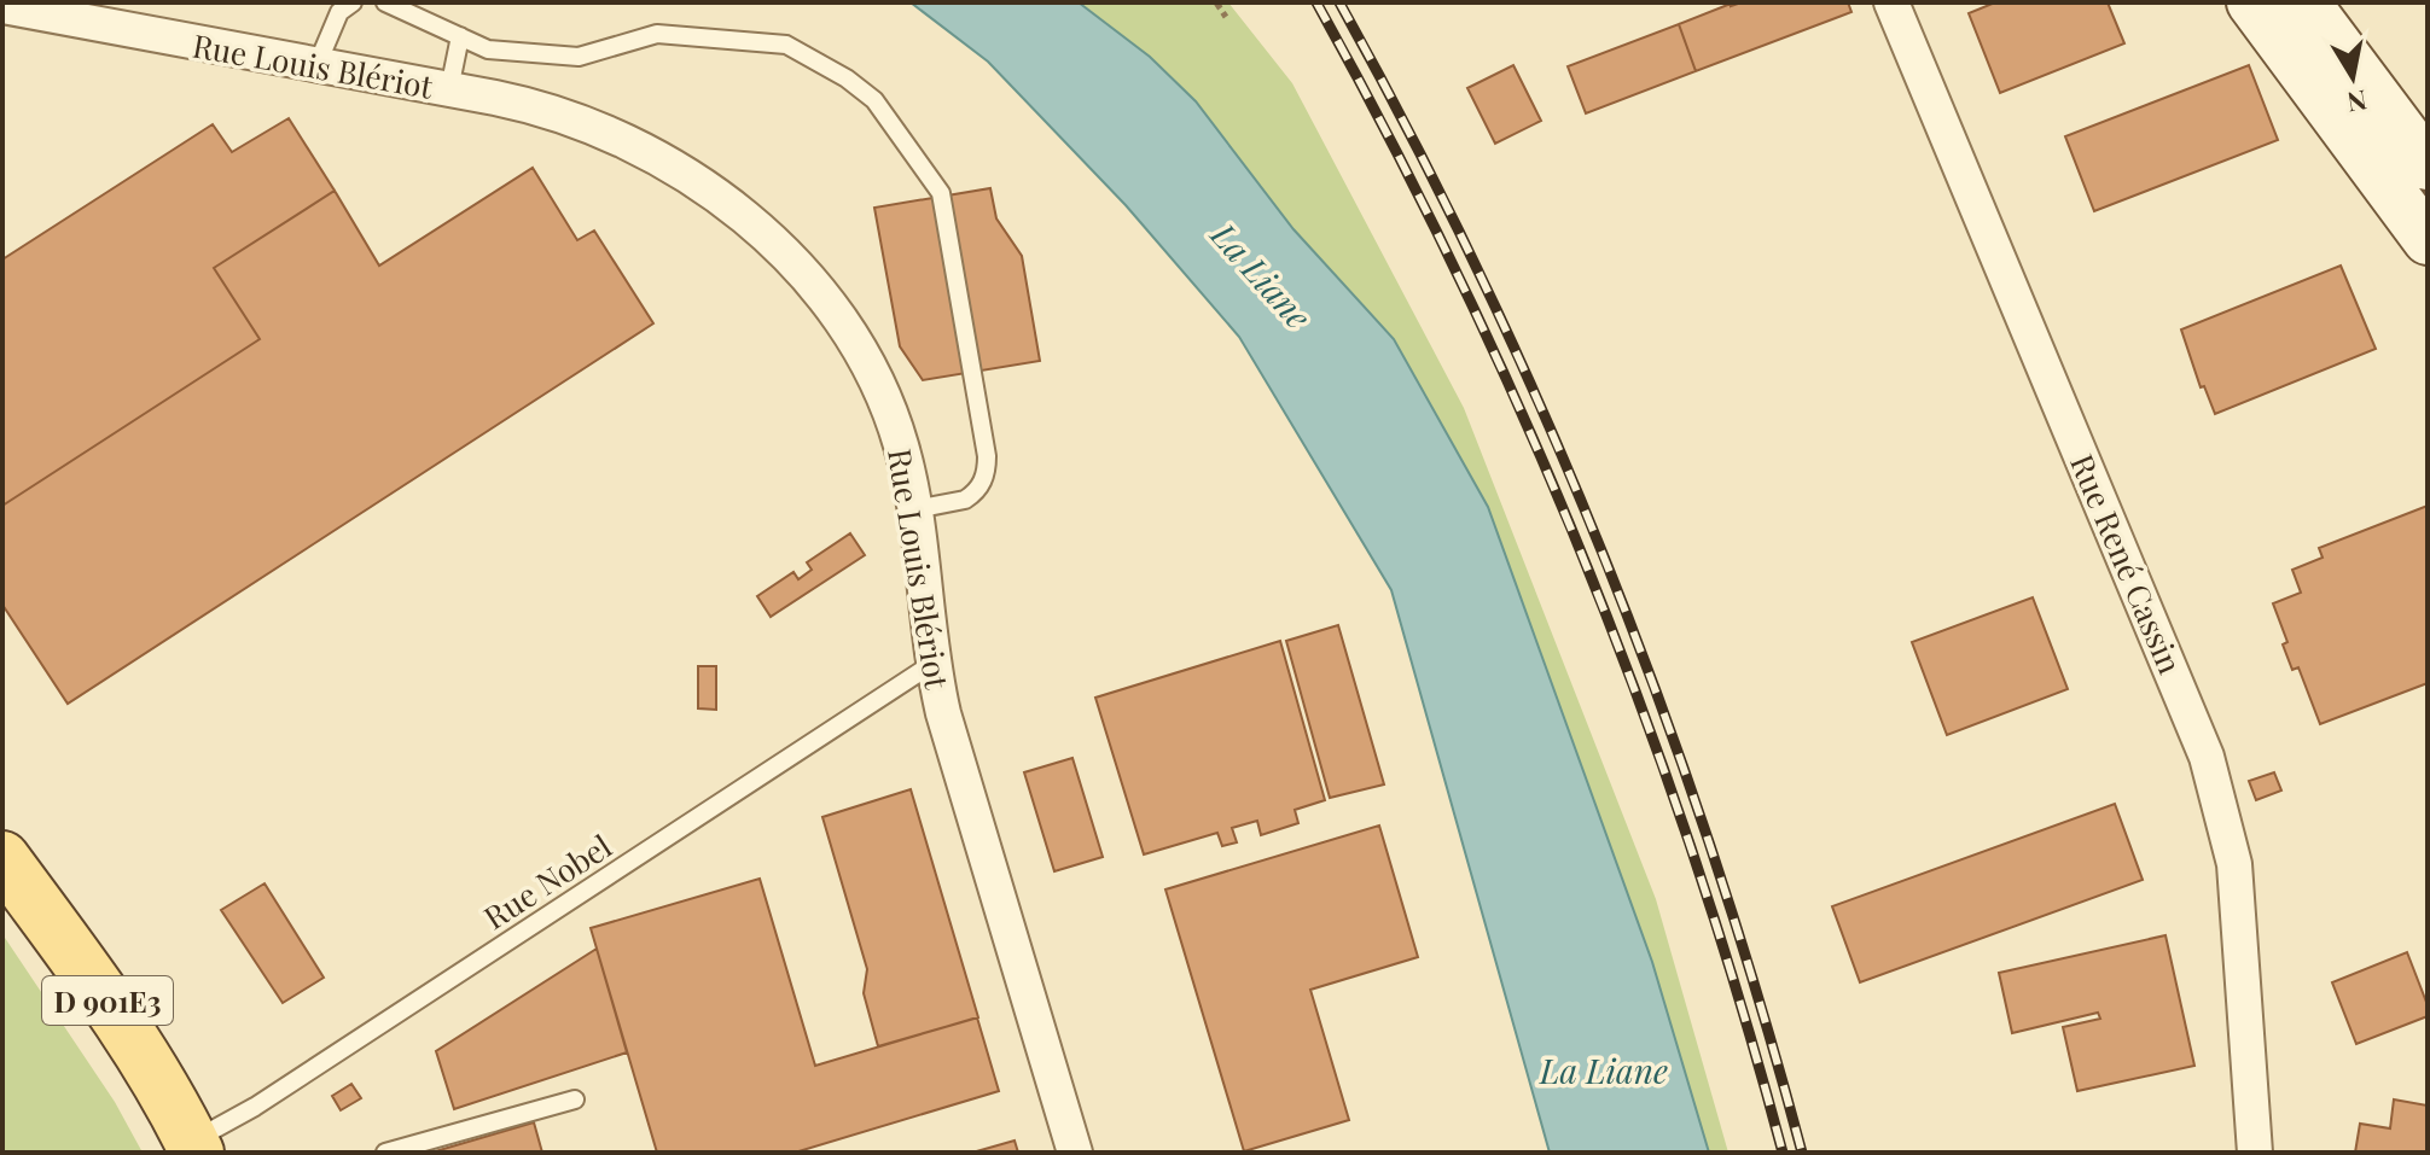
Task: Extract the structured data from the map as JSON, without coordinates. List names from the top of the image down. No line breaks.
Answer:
{"streets":{"main road":["D 901E3"],"street":["Rue Louis Blériot","Rue René Cassin"],"lane":["Rue Nobel"]},"crossings":[["Rue Louis Blériot","Rue Nobel"],["Rue Nobel","D 901E3"]],"water":["La Liane"],"north":"bottom"}
